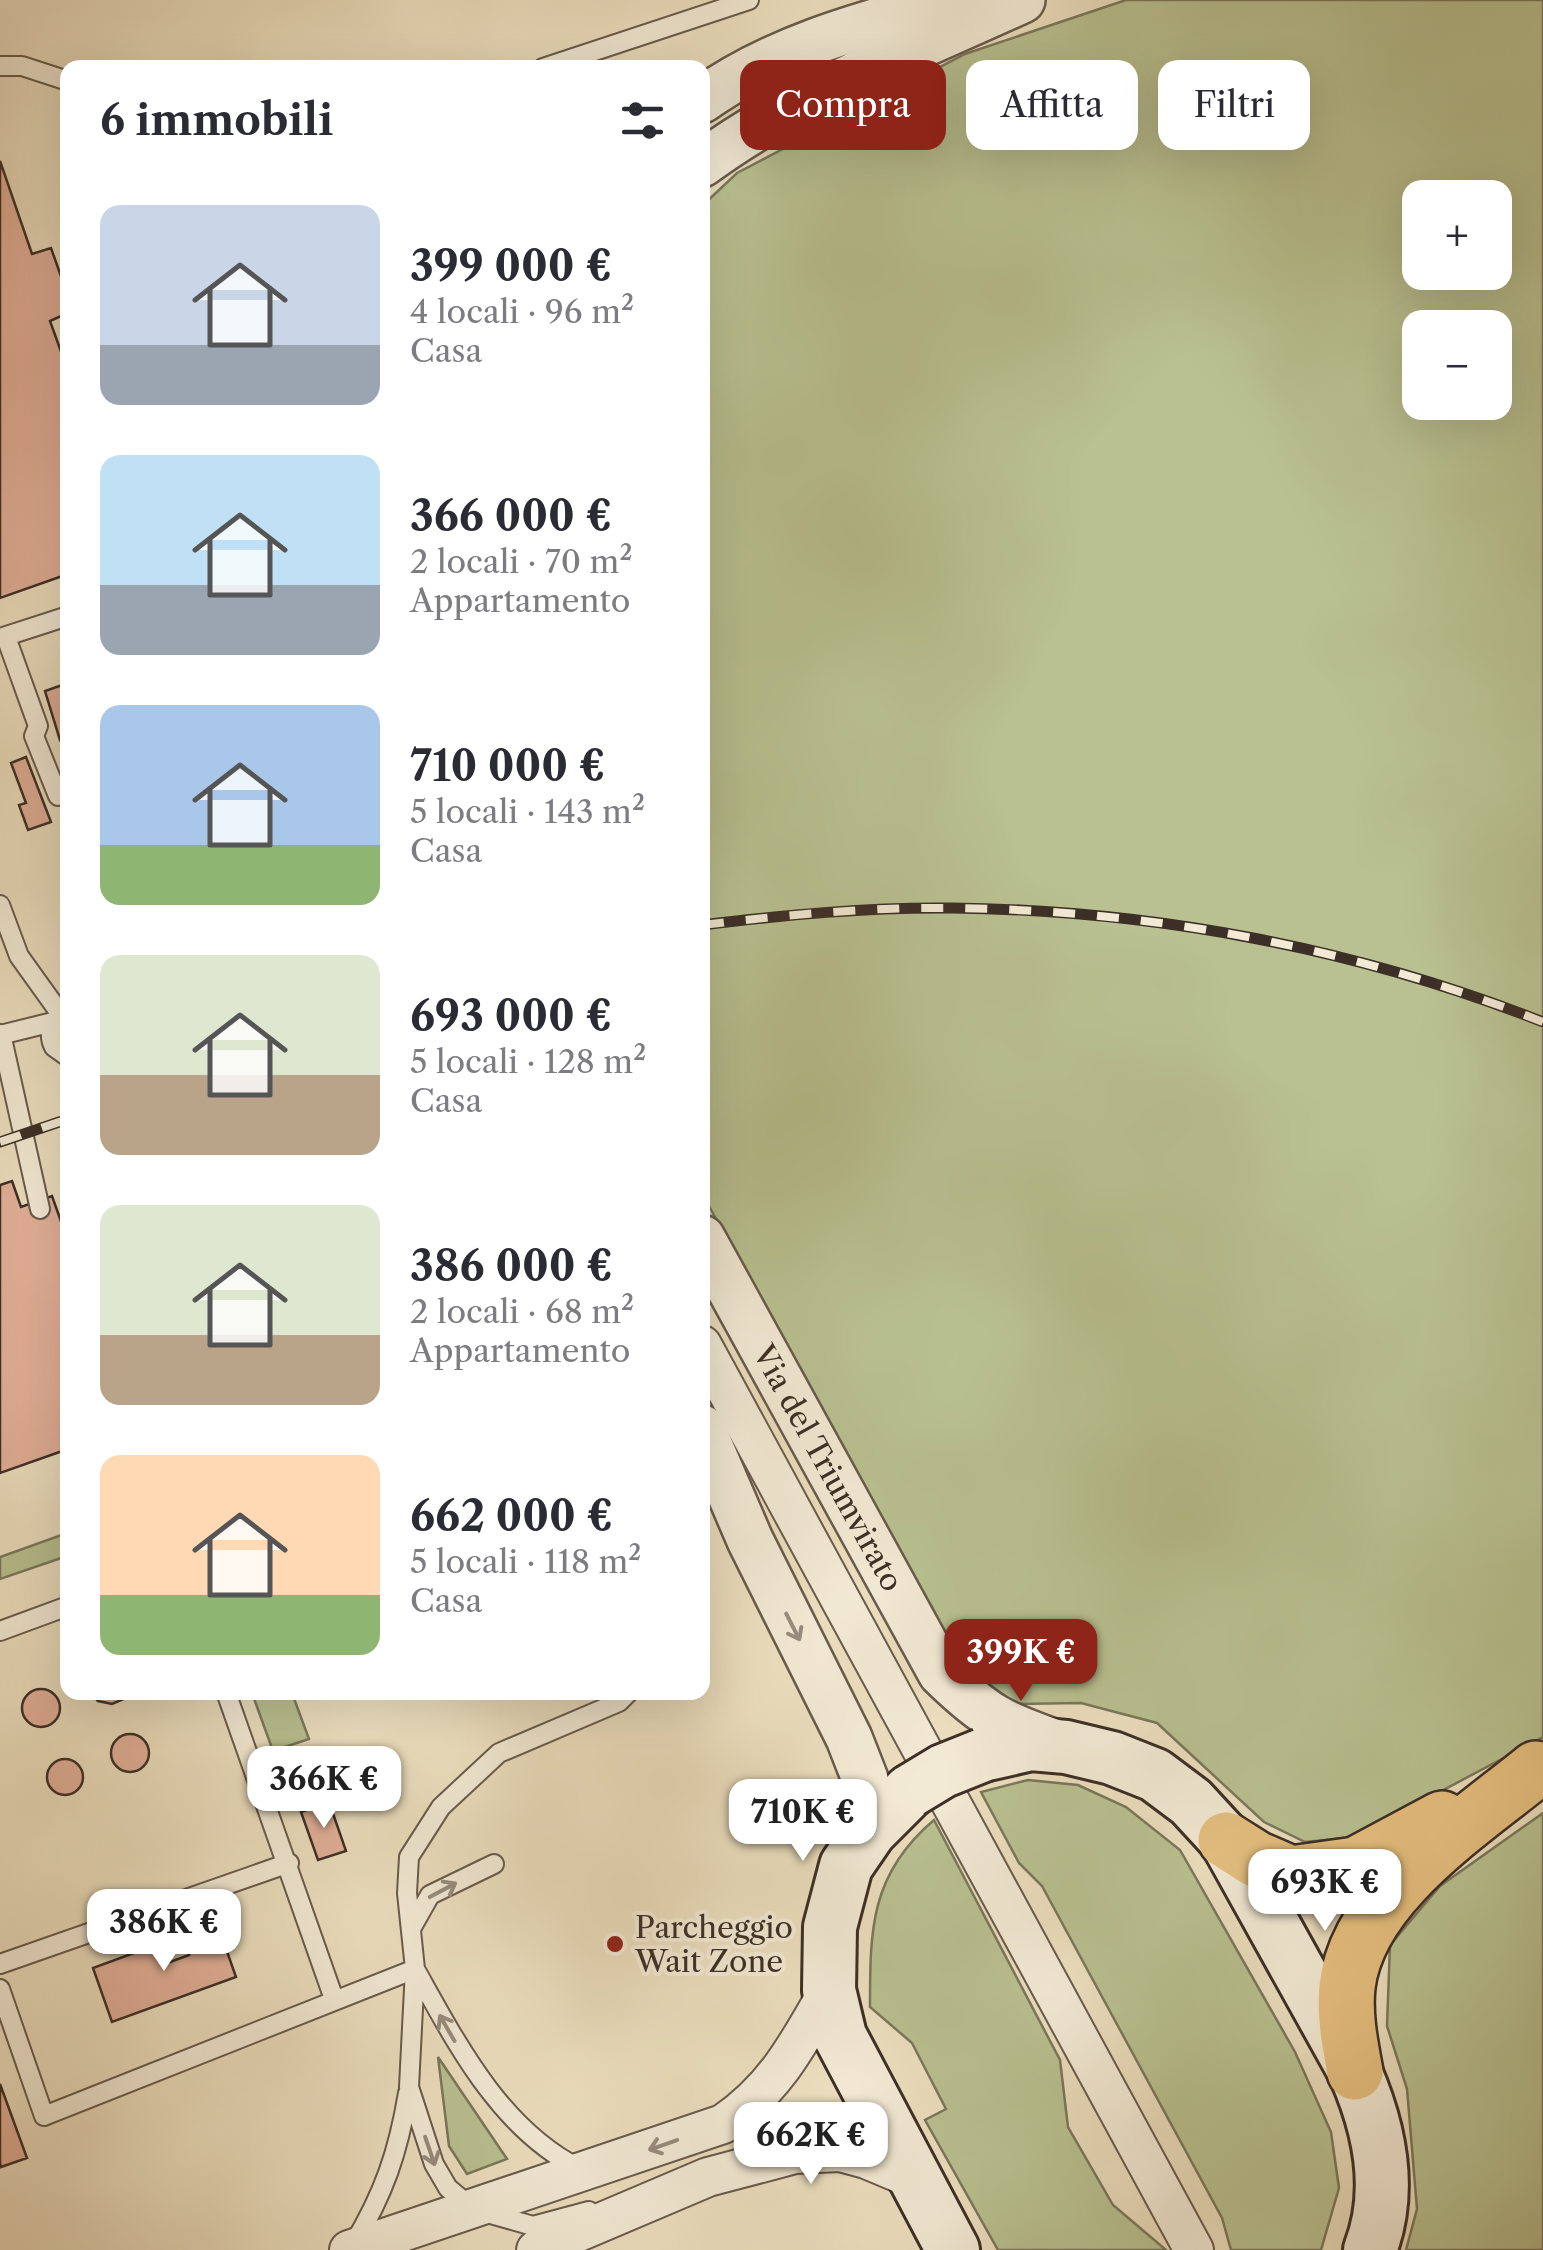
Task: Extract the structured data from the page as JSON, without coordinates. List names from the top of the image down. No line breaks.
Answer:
{"streets":{"main road":["Via del Triumvirato"]},"places":["Parcheggio Wait Zone"],"page":{"chip":["Compra","Affitta","Filtri"],"heading":"6 immobili","map_buttons":["+","−"],"list":[{"name":"399 000 €","note":"4 locali · 96 m² · Casa"},{"name":"366 000 €","note":"2 locali · 70 m² · Appartamento"},{"name":"710 000 €","note":"5 locali · 143 m² · Casa"},{"name":"693 000 €","note":"5 locali · 128 m² · Casa"},{"name":"386 000 €","note":"2 locali · 68 m² · Appartamento"},{"name":"662 000 €","note":"5 locali · 118 m² · Casa"}],"price":["399K €","366K €","710K €","693K €","386K €","662K €"]}}
